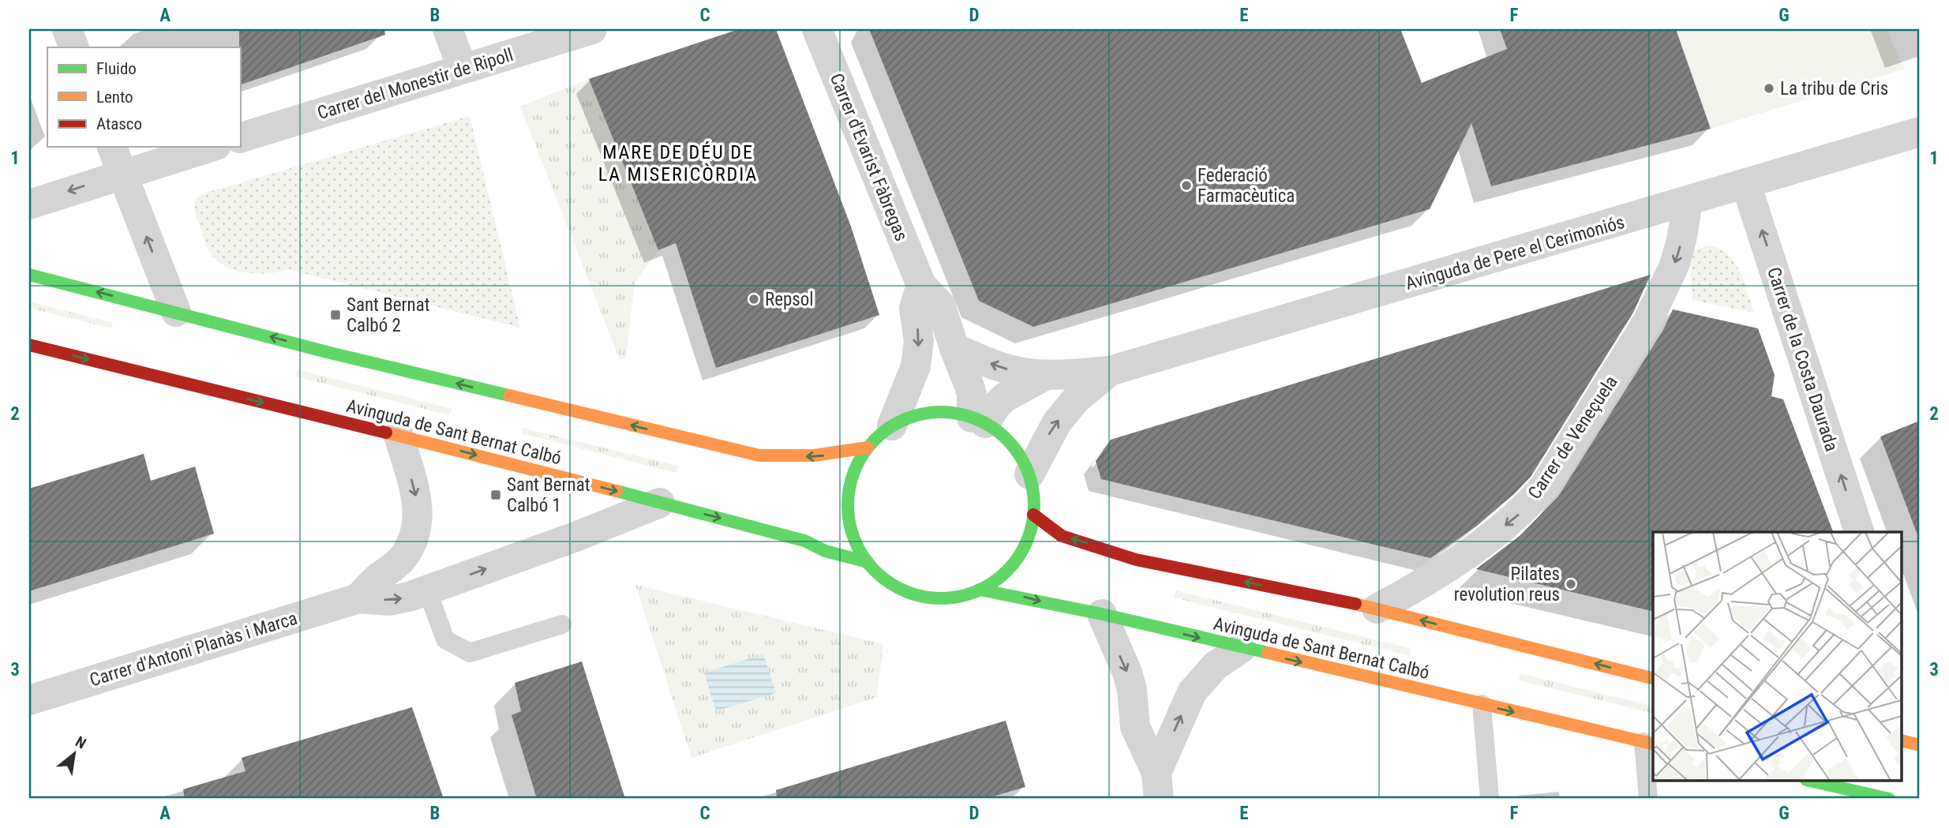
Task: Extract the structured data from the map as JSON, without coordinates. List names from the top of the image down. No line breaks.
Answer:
{"streets":{"main road":["Avinguda de Sant Bernat Calbó"],"street":["Carrer del Monestir de Ripoll","Carrer d'Evarist Fàbregas","Avinguda de Pere el Cerimoniós","Carrer de la Costa Daurada","Carrer de Veneçuela","Carrer d'Antoni Planàs i Marca"]},"crossings":[["Carrer d'Evarist Fàbregas","Avinguda de Pere el Cerimoniós"],["Carrer d'Evarist Fàbregas","Avinguda de Sant Bernat Calbó"],["Avinguda de Pere el Cerimoniós","Carrer de la Costa Daurada"],["Avinguda de Pere el Cerimoniós","Avinguda de Sant Bernat Calbó"],["Avinguda de Pere el Cerimoniós","Carrer de Veneçuela"],["Avinguda de Sant Bernat Calbó","Carrer d'Antoni Planàs i Marca"]],"one_way":["Carrer de la Costa Daurada","Carrer de Veneçuela"],"districts":["MARE DE DÉU DE LA MISERICÒRDIA"],"places":{"other":["La tribu de Cris","Federació Farmacèutica","Repsol","Pilates revolution reus"],"transit":["Sant Bernat Calbó 2","Sant Bernat Calbó 1"]},"legend":["Fluido","Lento","Atasco"],"north":"top right","grid":{"columns":["A","B","C","D","E","F","G"],"rows":["1","2","3"]}}
